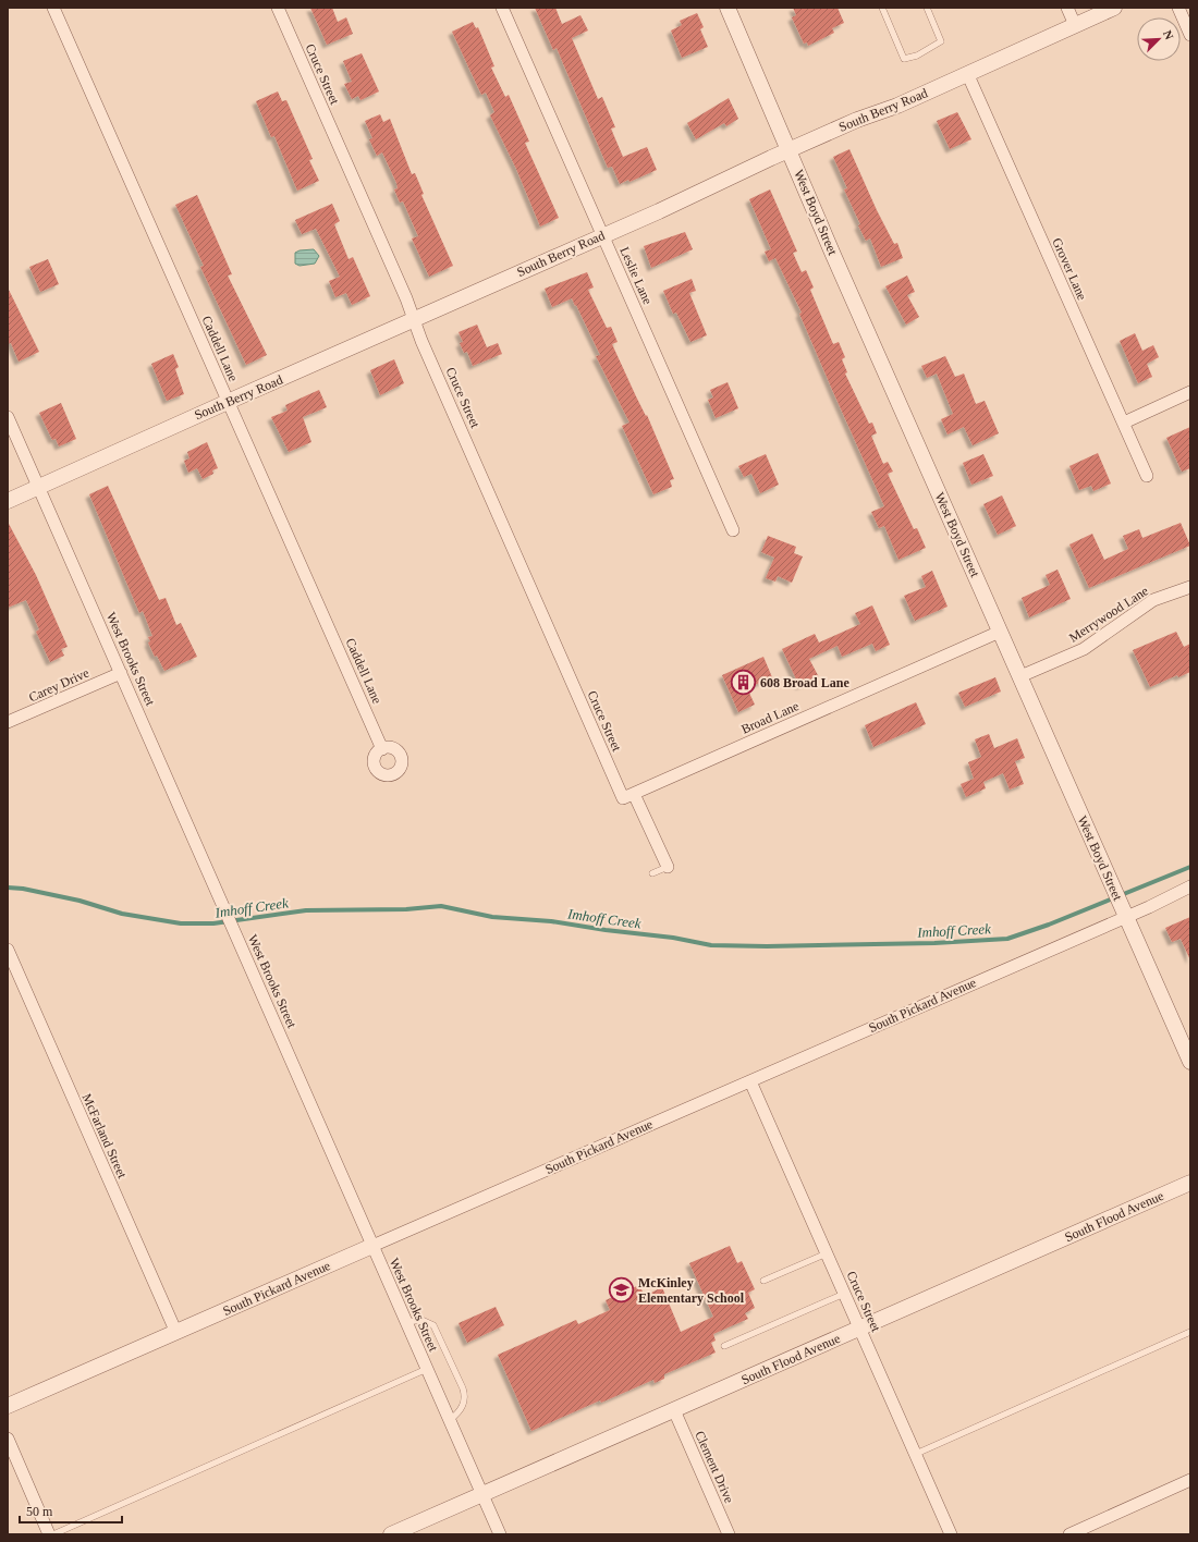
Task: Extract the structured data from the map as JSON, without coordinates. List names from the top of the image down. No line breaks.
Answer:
{"streets":{"street":["Cruce Street","South Berry Road","West Boyd Street","Grover Lane","Leslie Lane","Caddell Lane","Merrywood Lane","West Brooks Street","Carey Drive","Broad Lane","South Pickard Avenue","McFarland Street","South Flood Avenue","Clement Drive"]},"crossings":[["Cruce Street","South Berry Road"],["Cruce Street","Broad Lane"],["Cruce Street","South Pickard Avenue"],["Cruce Street","South Flood Avenue"],["South Berry Road","West Boyd Street"],["South Berry Road","Grover Lane"],["South Berry Road","Leslie Lane"],["South Berry Road","Caddell Lane"],["South Berry Road","West Brooks Street"],["West Boyd Street","Merrywood Lane"],["West Boyd Street","Broad Lane"],["West Boyd Street","South Pickard Avenue"],["West Brooks Street","Carey Drive"],["West Brooks Street","South Pickard Avenue"],["West Brooks Street","South Flood Avenue"],["South Pickard Avenue","McFarland Street"],["South Flood Avenue","Clement Drive"]],"water":["Imhoff Creek"],"places":{"building":["608 Broad Lane"],"school or university":["McKinley Elementary School"]},"scale_bar":"50 m","north":"top right"}
